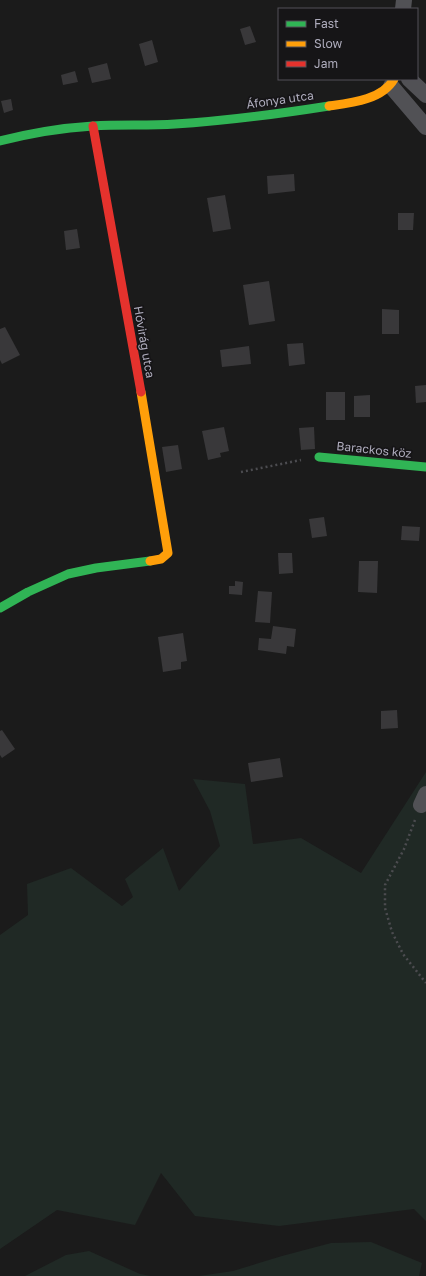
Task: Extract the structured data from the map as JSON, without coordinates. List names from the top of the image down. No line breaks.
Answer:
{"streets":{"street":["Áfonya utca","Hóvirág utca","Barackos köz"]},"crossings":[["Áfonya utca","Hóvirág utca"]],"legend":["Fast","Slow","Jam"]}
